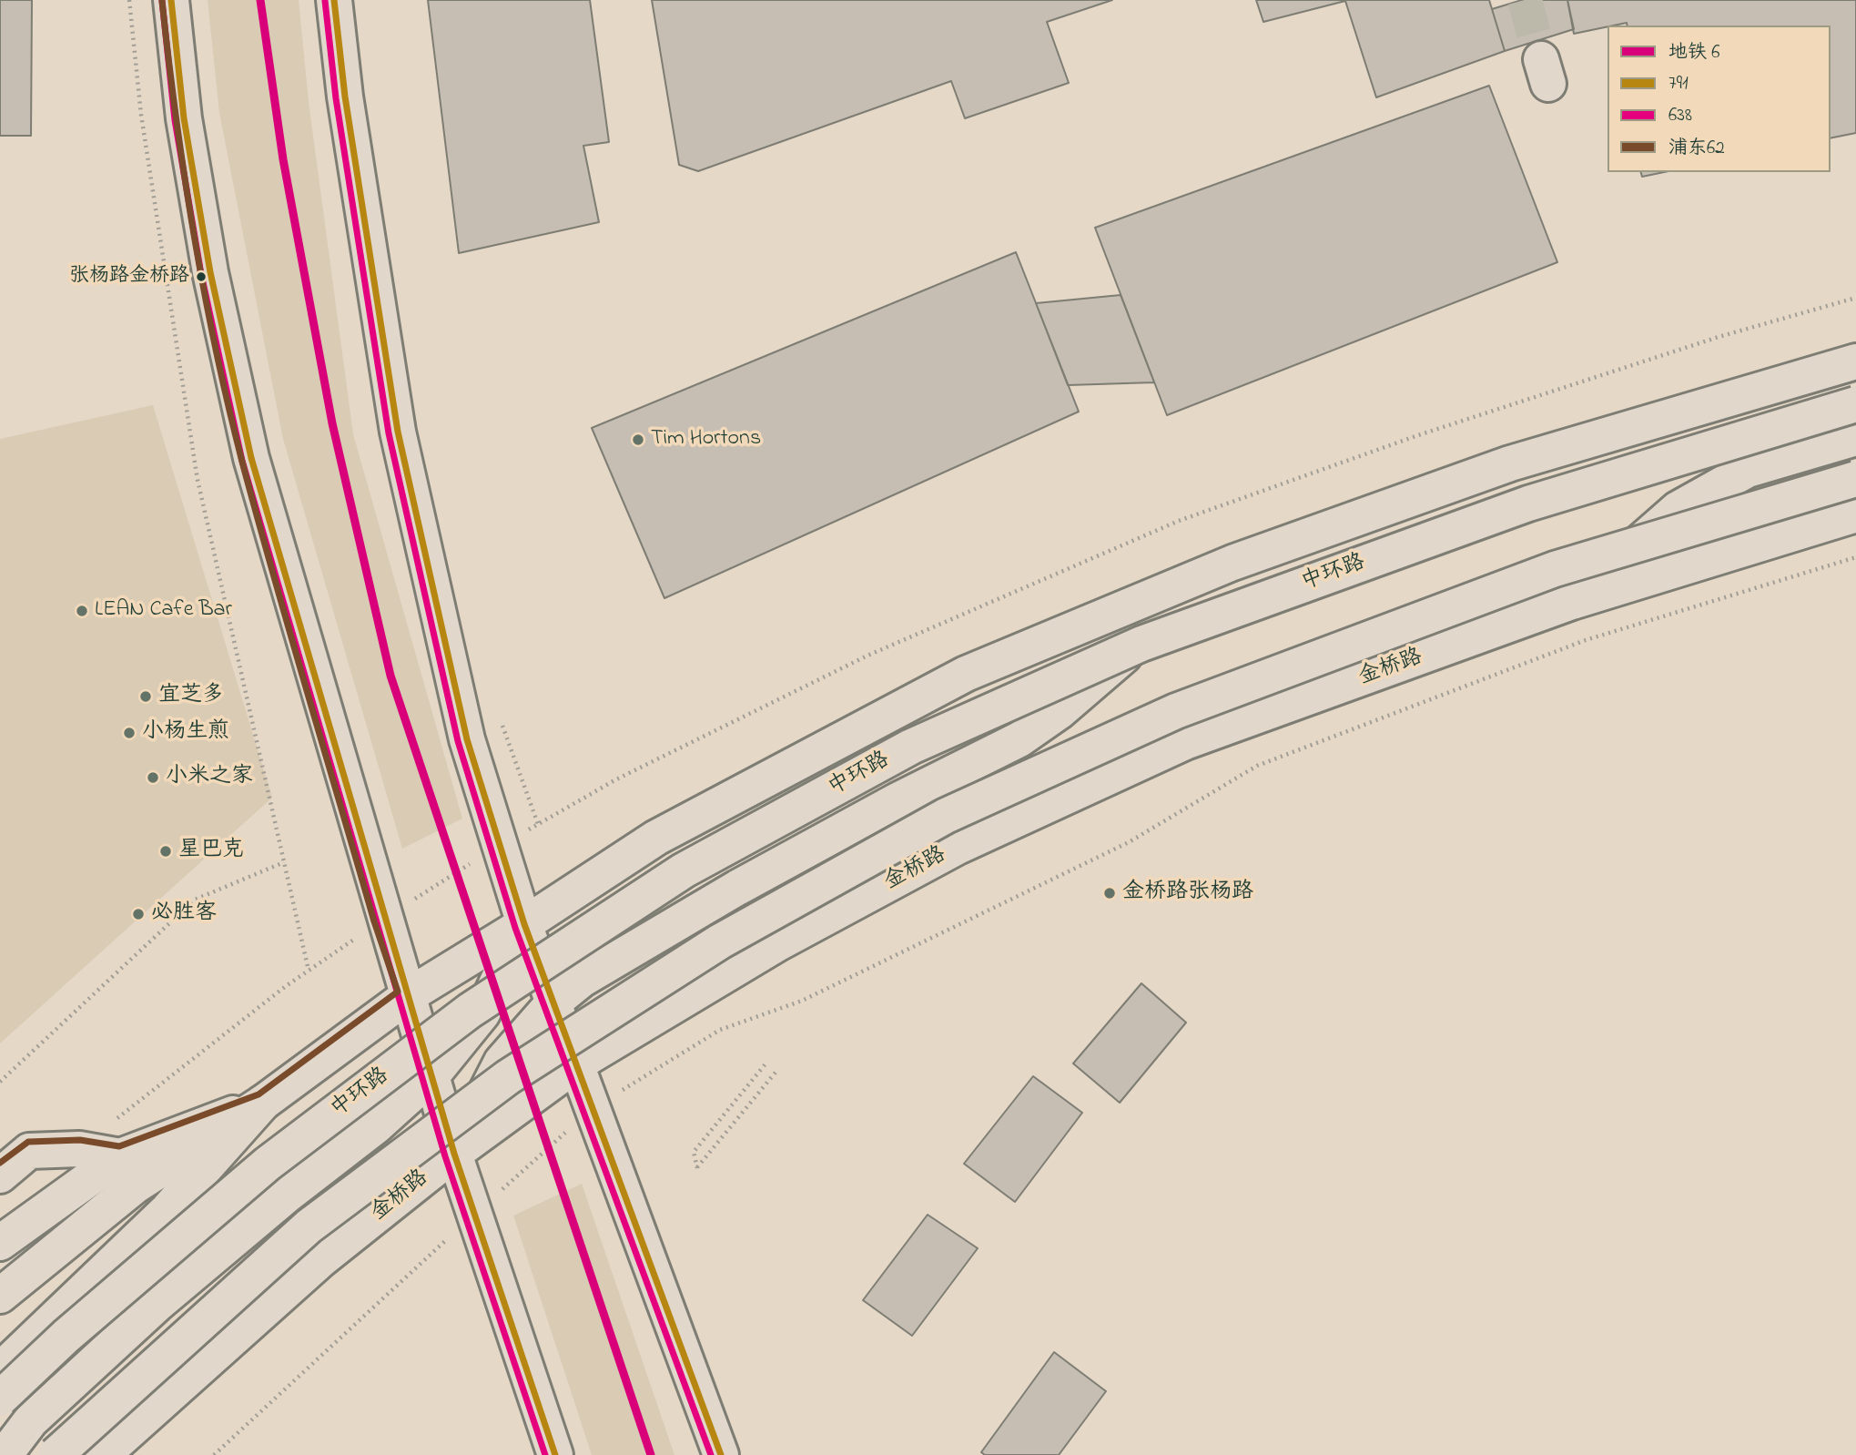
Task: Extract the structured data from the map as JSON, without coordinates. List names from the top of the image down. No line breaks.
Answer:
{"streets":{"main road":["中环路","金桥路"]},"places":["张杨路金桥路","Tim Hortons","LEAN Cafe Bar","宜芝多","小杨生煎","小米之家","星巴克","金桥路张杨路","必胜客"],"lines":["metro line 6","transit line 791","transit line 638","transit line 浦东62"],"legend":["地铁 6","791","638","浦东62"]}
